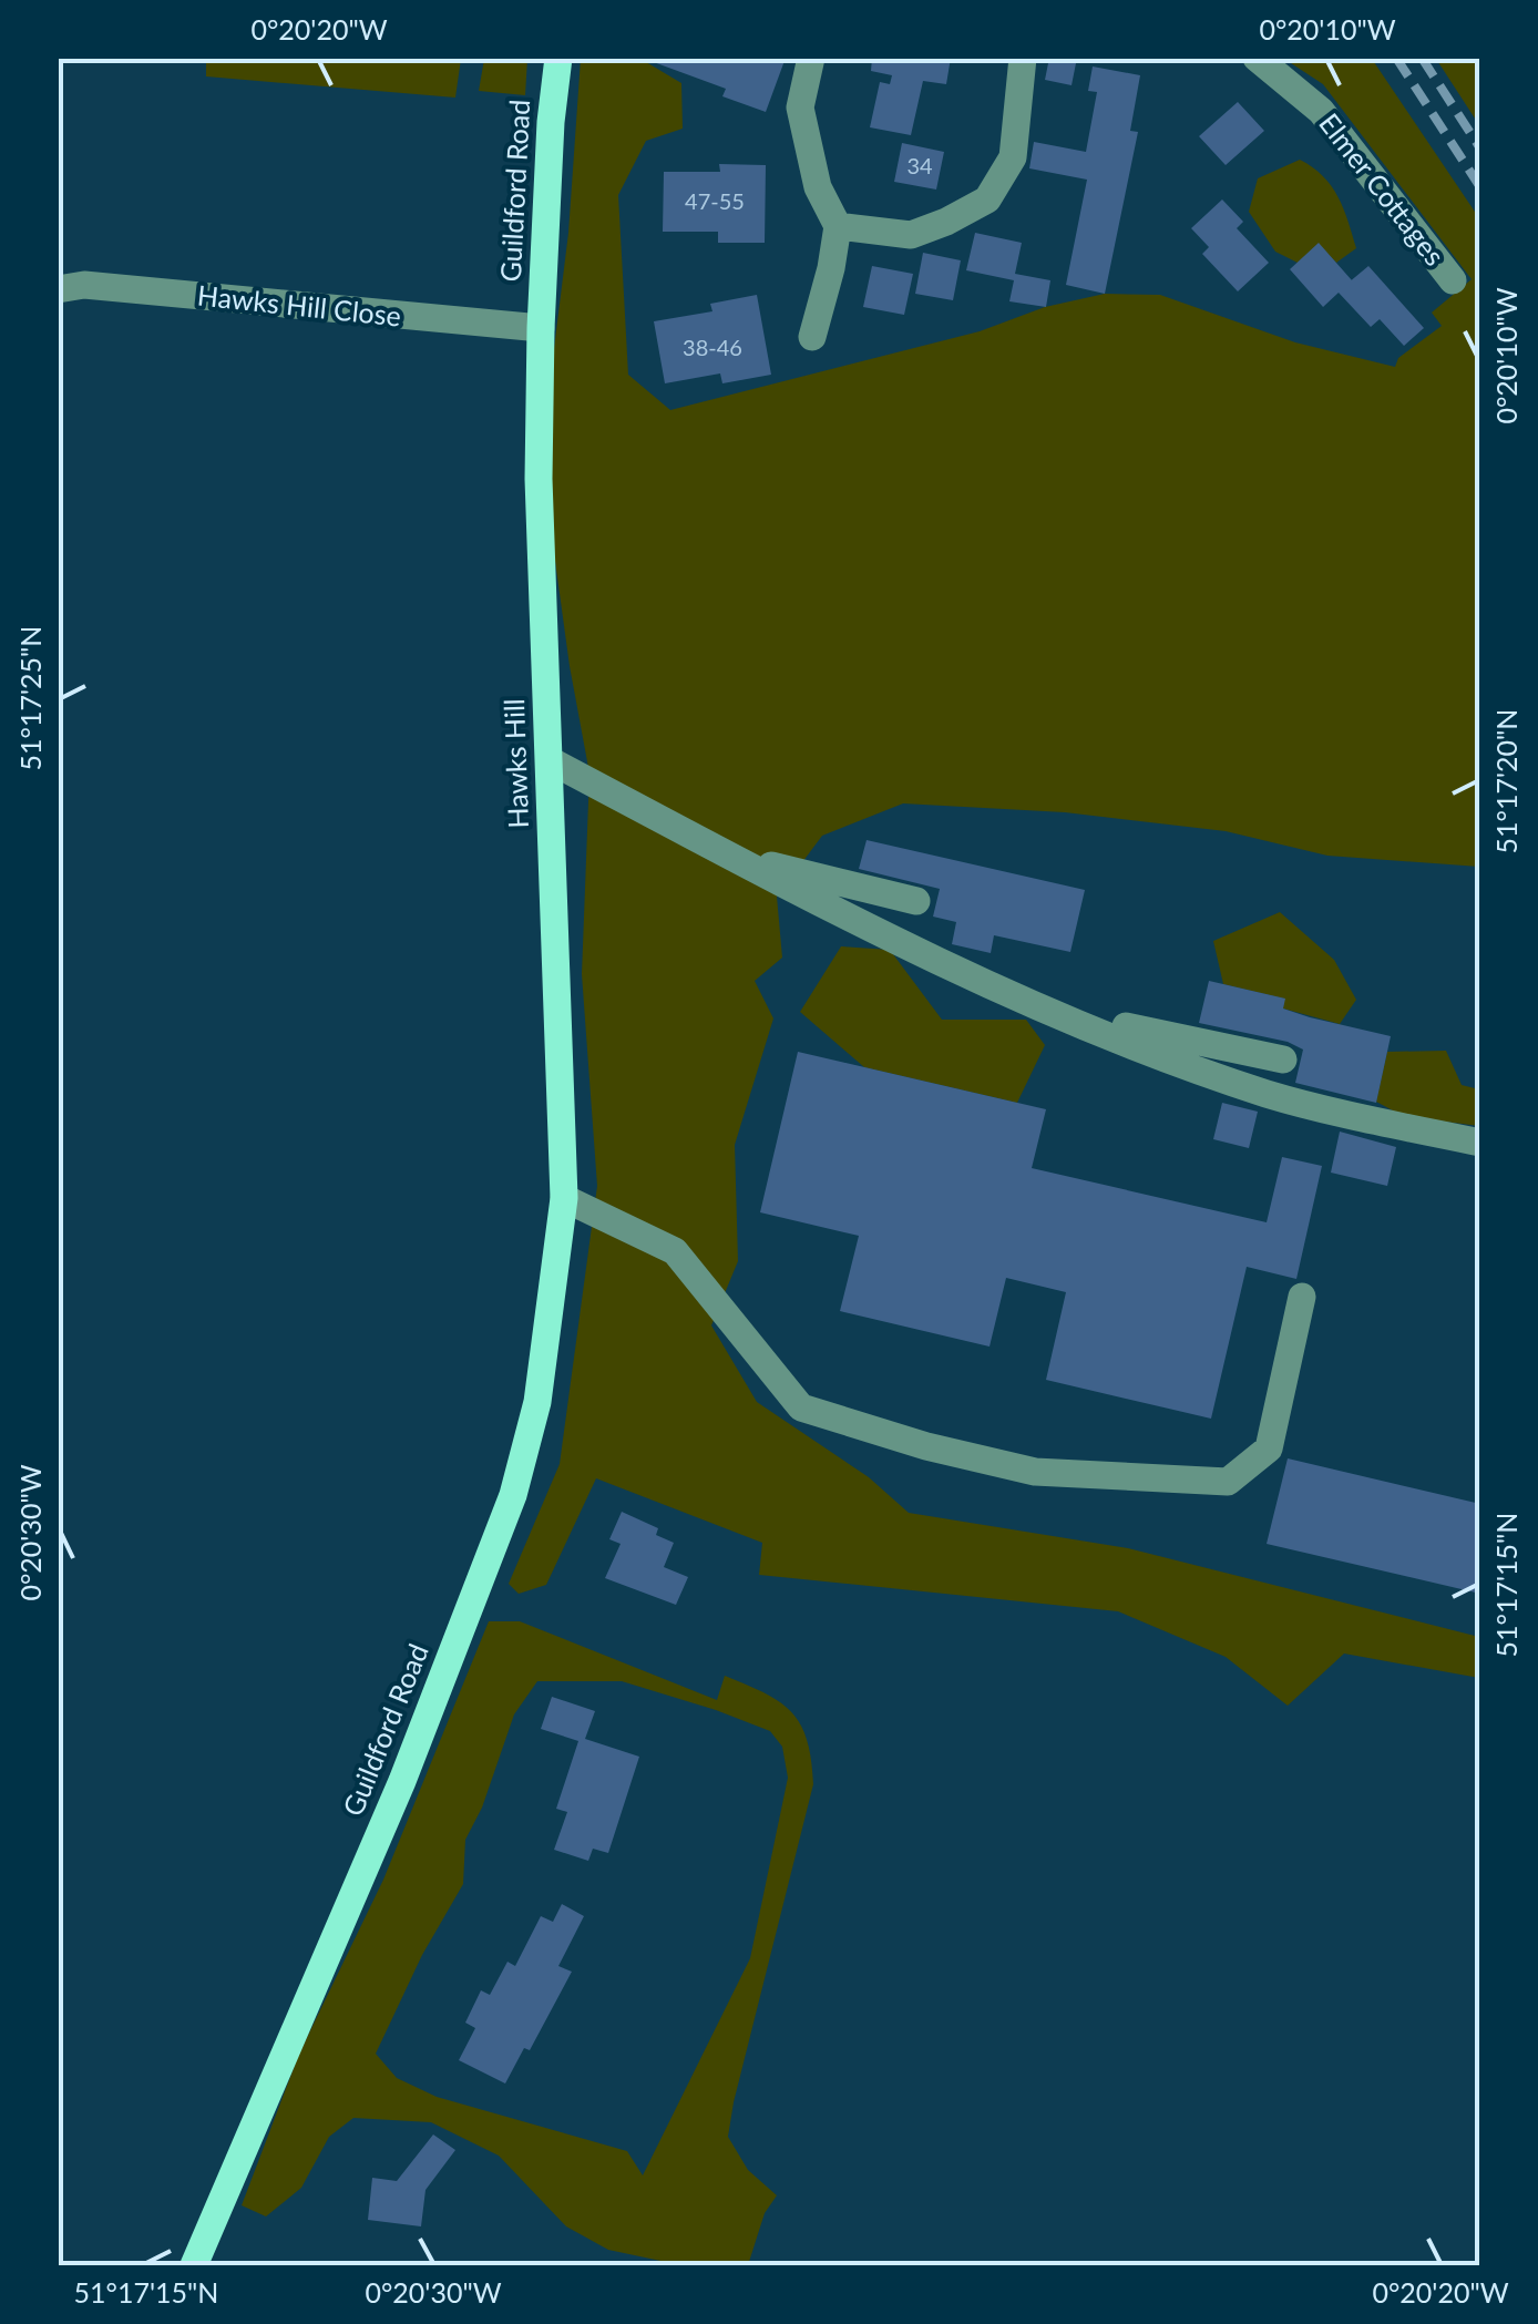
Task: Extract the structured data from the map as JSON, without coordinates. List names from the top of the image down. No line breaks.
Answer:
{"streets":{"main road":["Guildford Road","Hawks Hill"],"street":["Elmer Cottages","Hawks Hill Close"]},"crossings":[["Guildford Road","Hawks Hill Close"],["Guildford Road","Hawks Hill"],["Hawks Hill Close","Hawks Hill"]],"house_numbers":["34","47-55","38-46"],"coordinates":["0°20'20\"W","0°20'10\"W","51°17'25\"N","51°17'20\"N","0°20'30\"W","51°17'15\"N"]}
